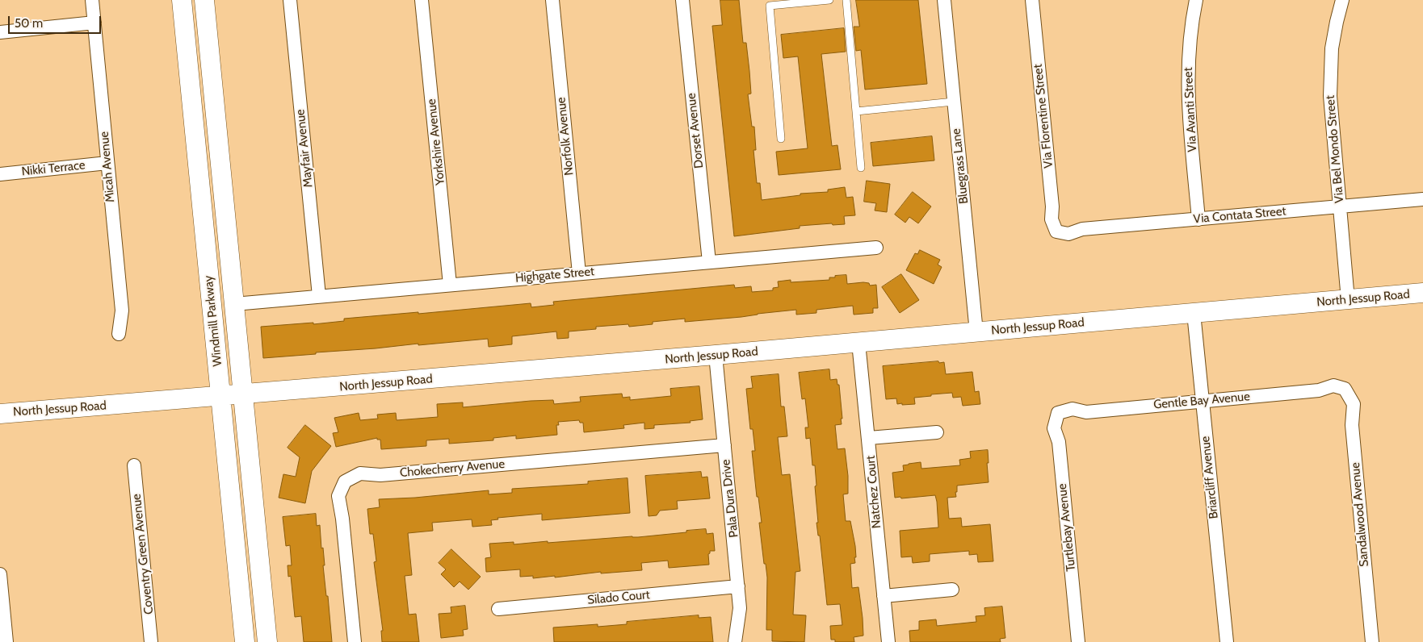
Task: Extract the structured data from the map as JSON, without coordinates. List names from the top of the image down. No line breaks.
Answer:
{"streets":{"street":["Via Avanti Street","Via Florentine Street","Dorset Avenue","Norfolk Avenue","Yorkshire Avenue","Mayfair Avenue","Via Bel Mondo Street","Bluegrass Lane","Micah Avenue","Nikki Terrace","Via Contata Street","Highgate Street","North Jessup Road","Windmill Parkway","Gentle Bay Avenue","Chokecherry Avenue","Briarcliff Avenue","Natchez Court","Pala Dura Drive","Sandalwood Avenue","Turtlebay Avenue","Coventry Green Avenue","Silado Court"]},"crossings":[["Via Avanti Street","Via Contata Street"],["Via Florentine Street","Via Contata Street"],["Dorset Avenue","Highgate Street"],["Norfolk Avenue","Highgate Street"],["Yorkshire Avenue","Highgate Street"],["Mayfair Avenue","Highgate Street"],["Via Bel Mondo Street","Via Contata Street"],["Via Bel Mondo Street","North Jessup Road"],["Bluegrass Lane","North Jessup Road"],["Micah Avenue","Nikki Terrace"],["Highgate Street","Windmill Parkway"],["North Jessup Road","Windmill Parkway"],["North Jessup Road","Briarcliff Avenue"],["North Jessup Road","Natchez Court"],["North Jessup Road","Pala Dura Drive"],["Gentle Bay Avenue","Briarcliff Avenue"],["Gentle Bay Avenue","Sandalwood Avenue"],["Gentle Bay Avenue","Turtlebay Avenue"],["Chokecherry Avenue","Pala Dura Drive"],["Pala Dura Drive","Silado Court"]],"scale_bar":"50 m"}
